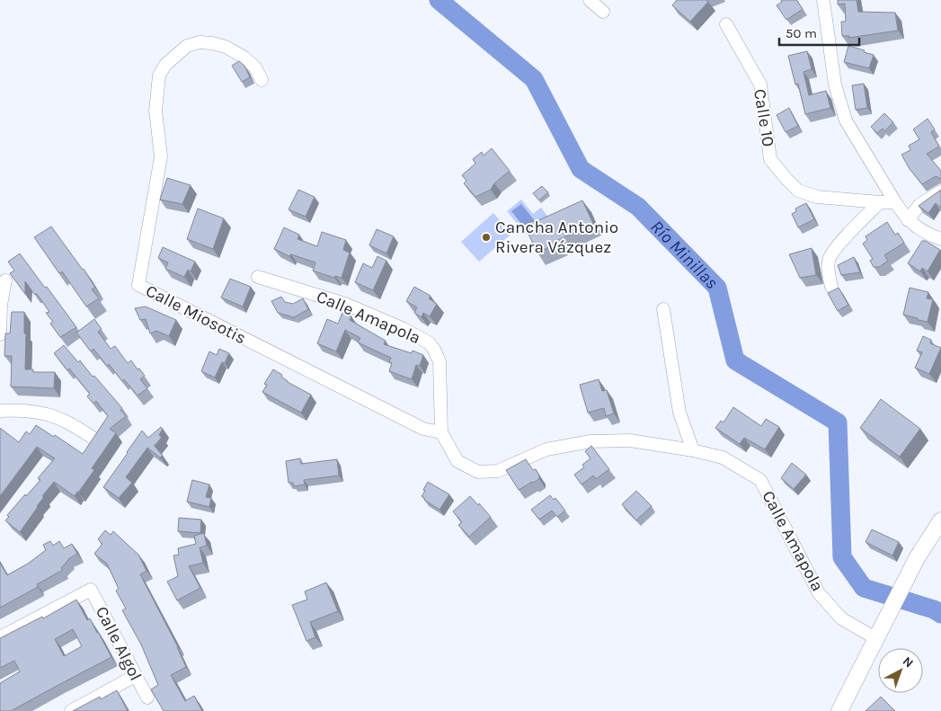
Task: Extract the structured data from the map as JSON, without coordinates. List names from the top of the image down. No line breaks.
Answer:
{"streets":{"street":["Calle 10","Calle Miosotis","Calle Amapola","Calle Algol"]},"crossings":[["Calle Miosotis","Calle Amapola"]],"water":["Río Minillas"],"places":["Cancha Antonio Rivera Vázquez"],"scale_bar":"50 m","north":"top right"}
